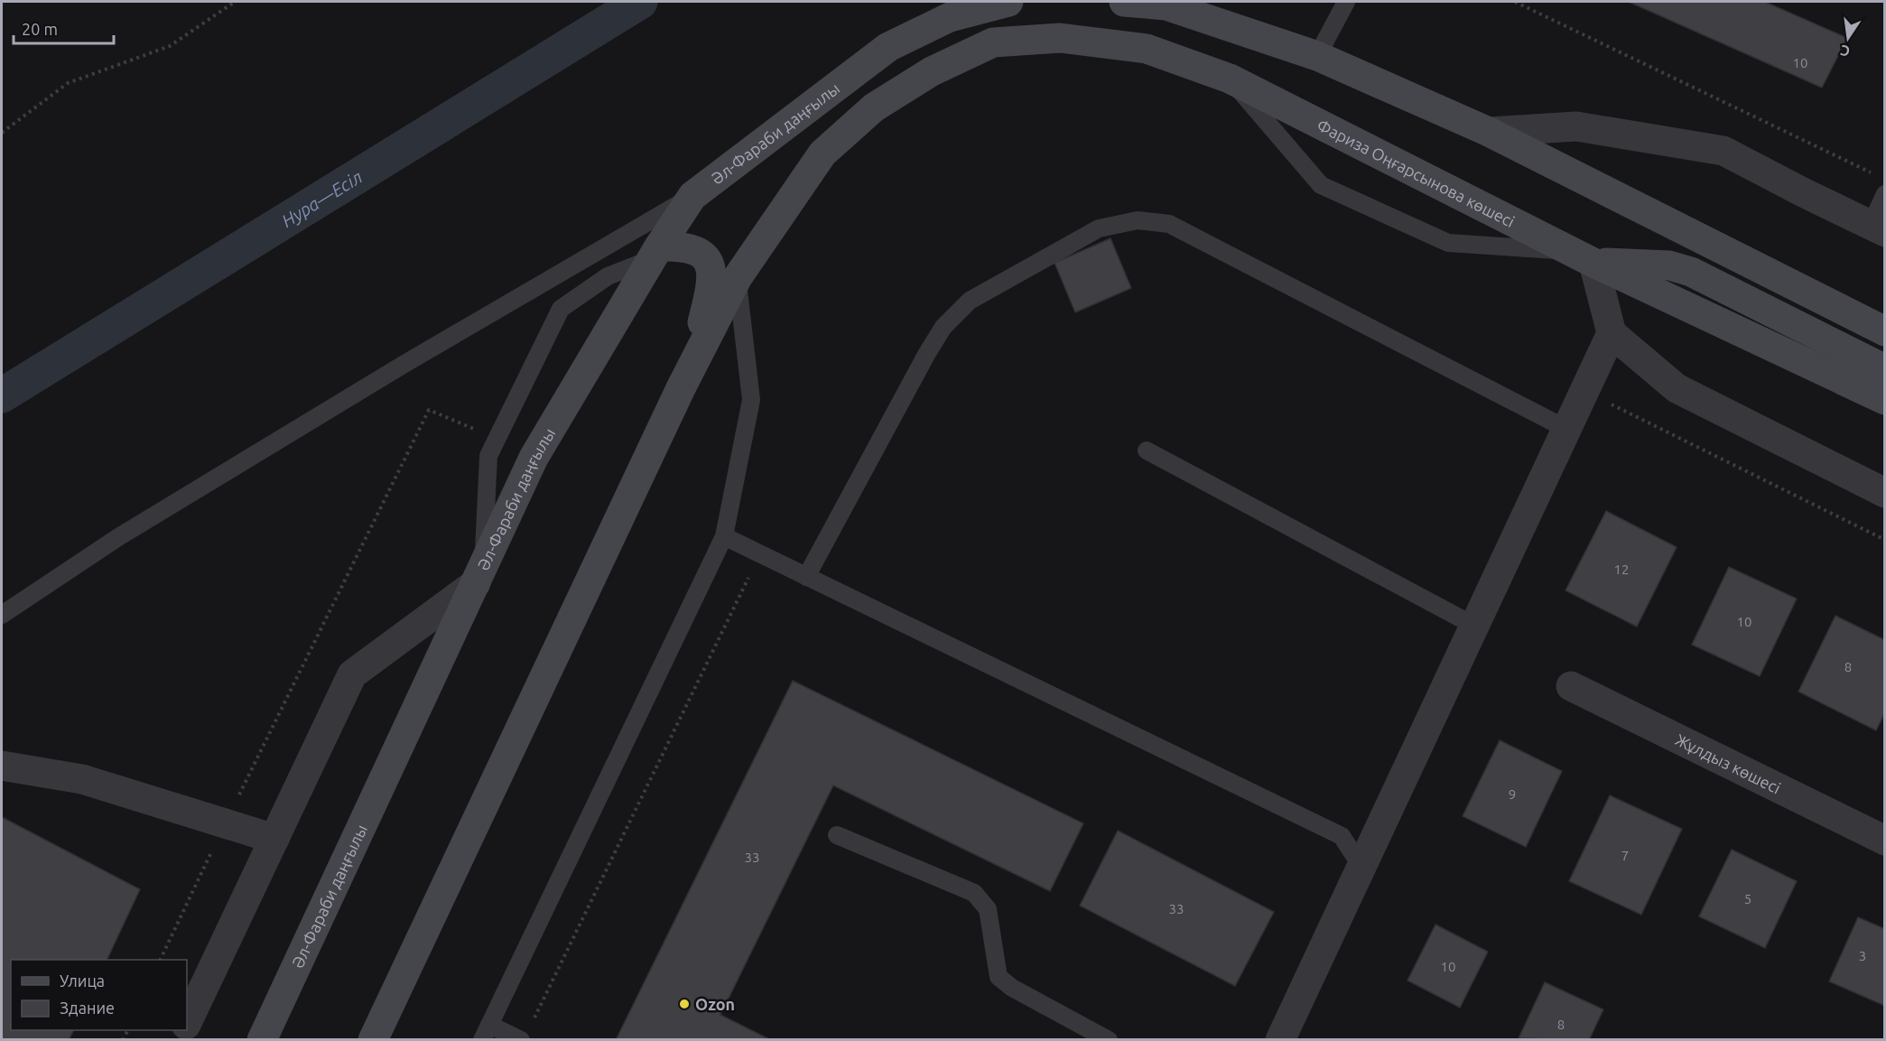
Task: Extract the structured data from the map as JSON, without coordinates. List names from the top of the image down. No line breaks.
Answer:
{"streets":{"street":["Әл-Фараби даңғылы","Фариза Оңғарсынова көшесі","Жұлдыз көшесі"]},"water":["Нура—Есіл"],"places":["Ozon"],"house_numbers":["10","12","10","8","9","7","33","5","33","3","10","8"],"legend":["Улица","Здание"],"scale_bar":"20 m","north":"bottom"}
